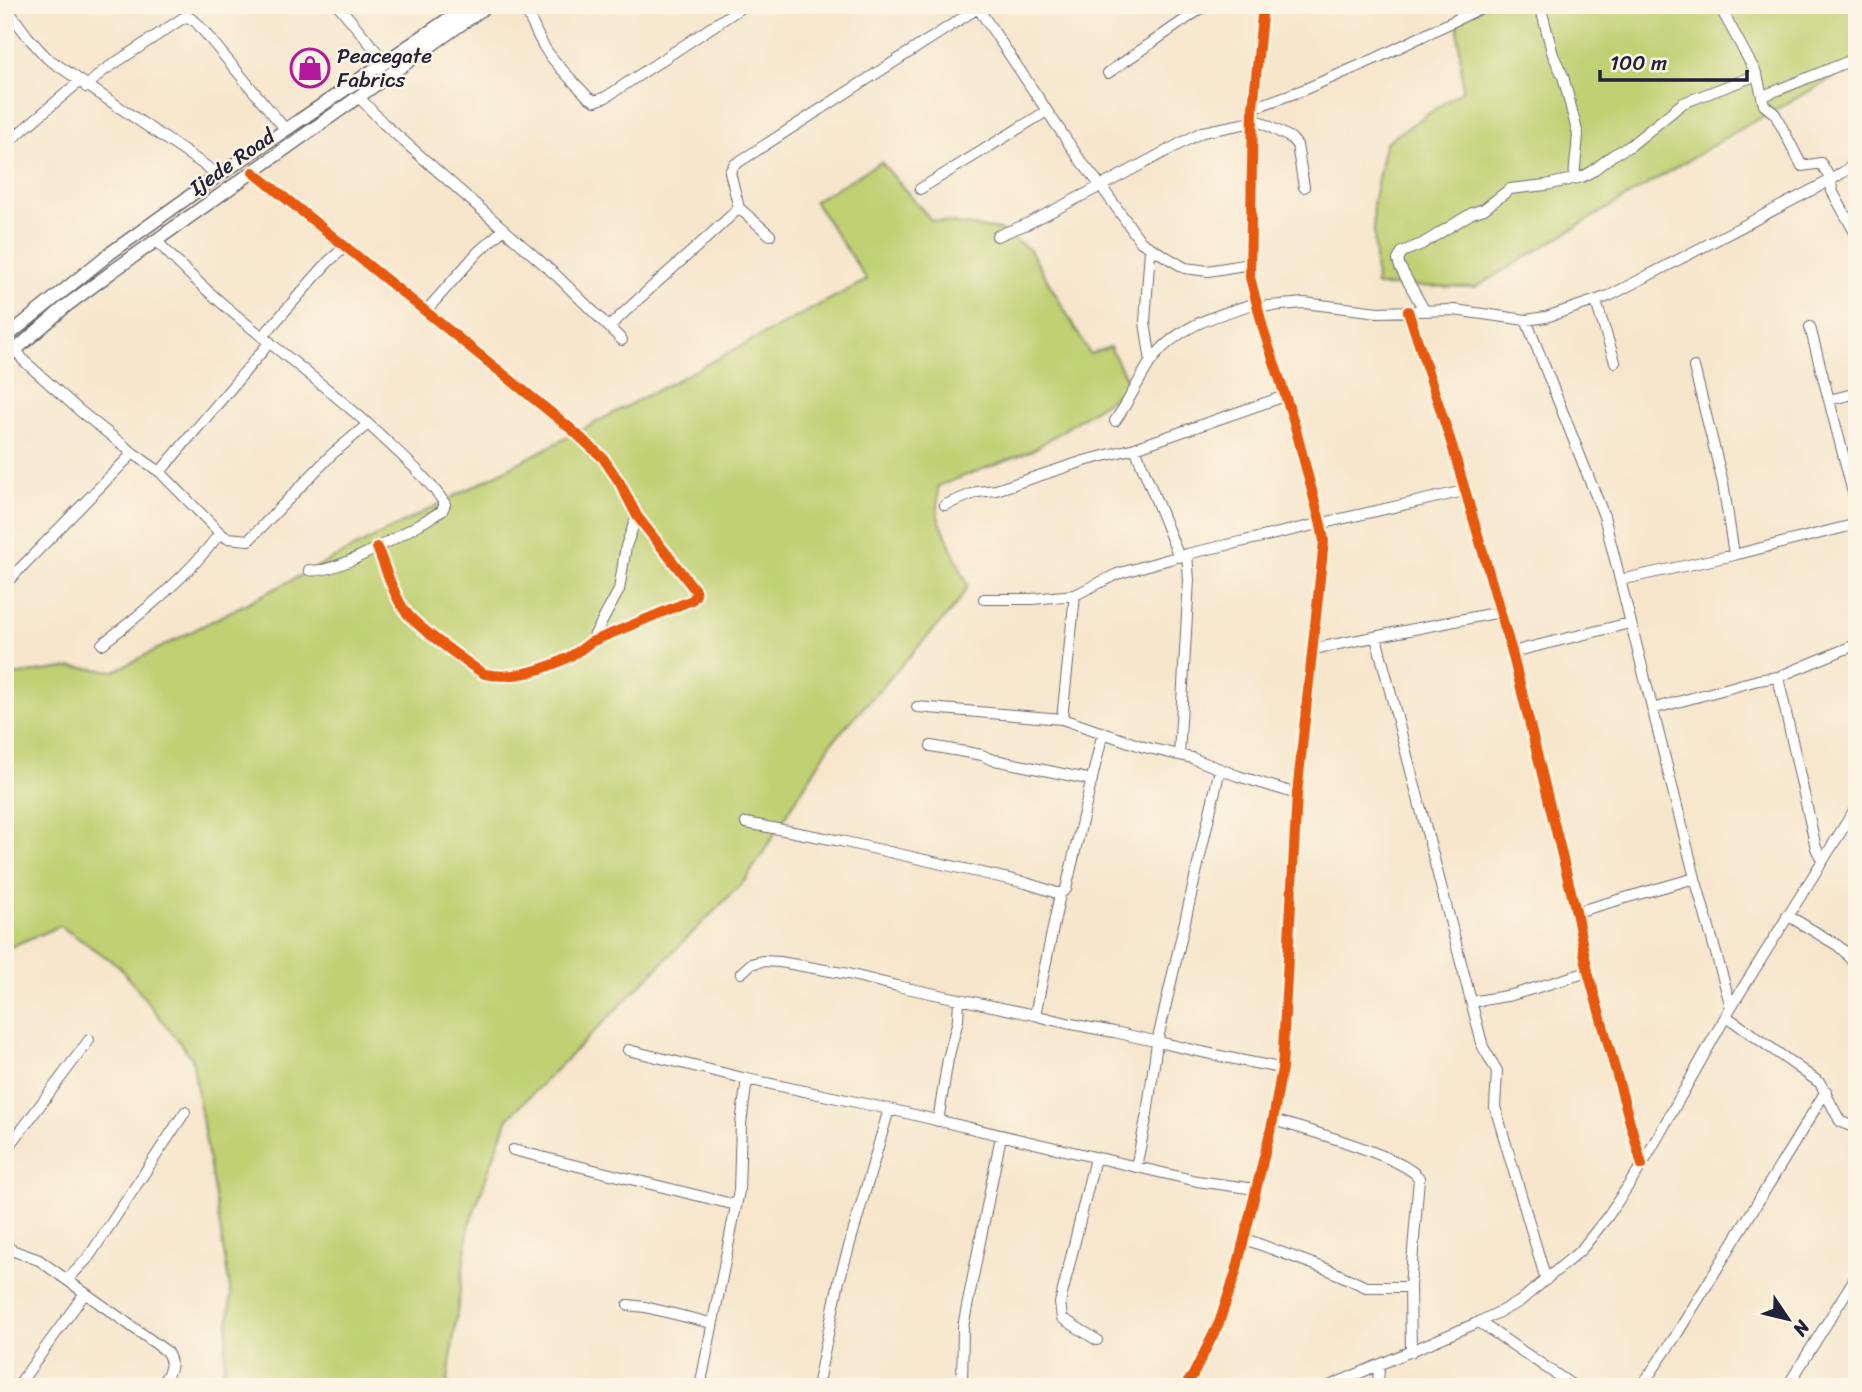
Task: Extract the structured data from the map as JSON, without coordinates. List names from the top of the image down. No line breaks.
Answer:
{"streets":{"main road":["Ijede Road"]},"places":{"shop":["Peacegate Fabrics"]},"scale_bar":"100 m","north":"bottom right"}
